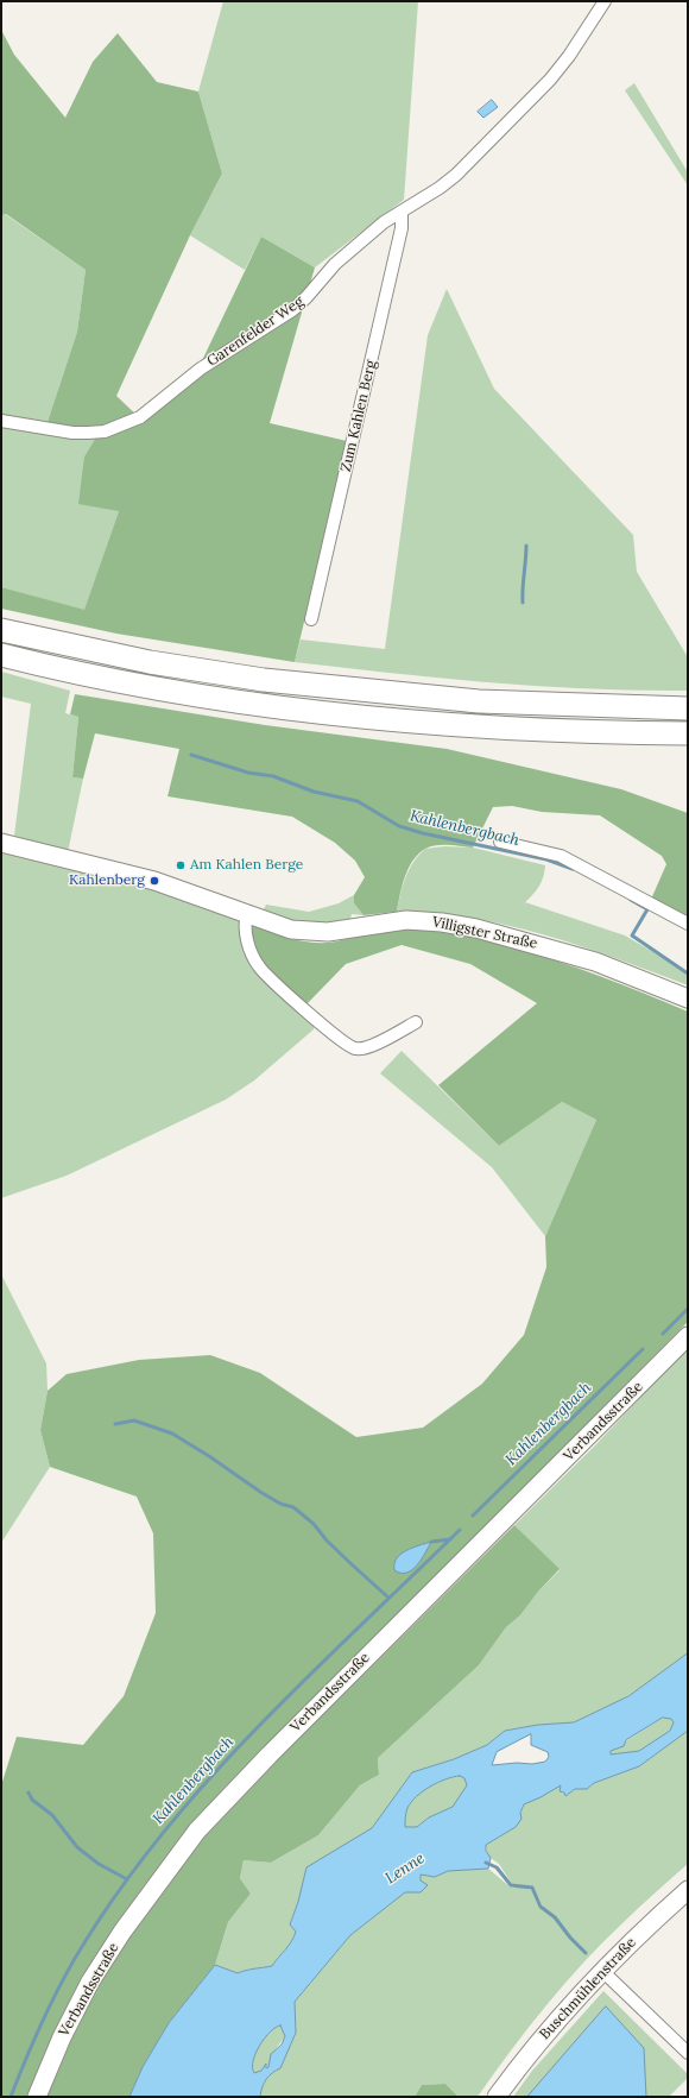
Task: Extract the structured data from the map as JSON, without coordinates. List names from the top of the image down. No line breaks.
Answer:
{"streets":{"main road":["Villigster Straße","Verbandsstraße","Buschmühlenstraße"],"street":["Garenfelder Weg","Zum Kahlen Berg"]},"crossings":[["Garenfelder Weg","Zum Kahlen Berg"]],"water":["Kahlenbergbach","Lenne"],"places":["Am Kahlen Berge","Kahlenberg"]}
